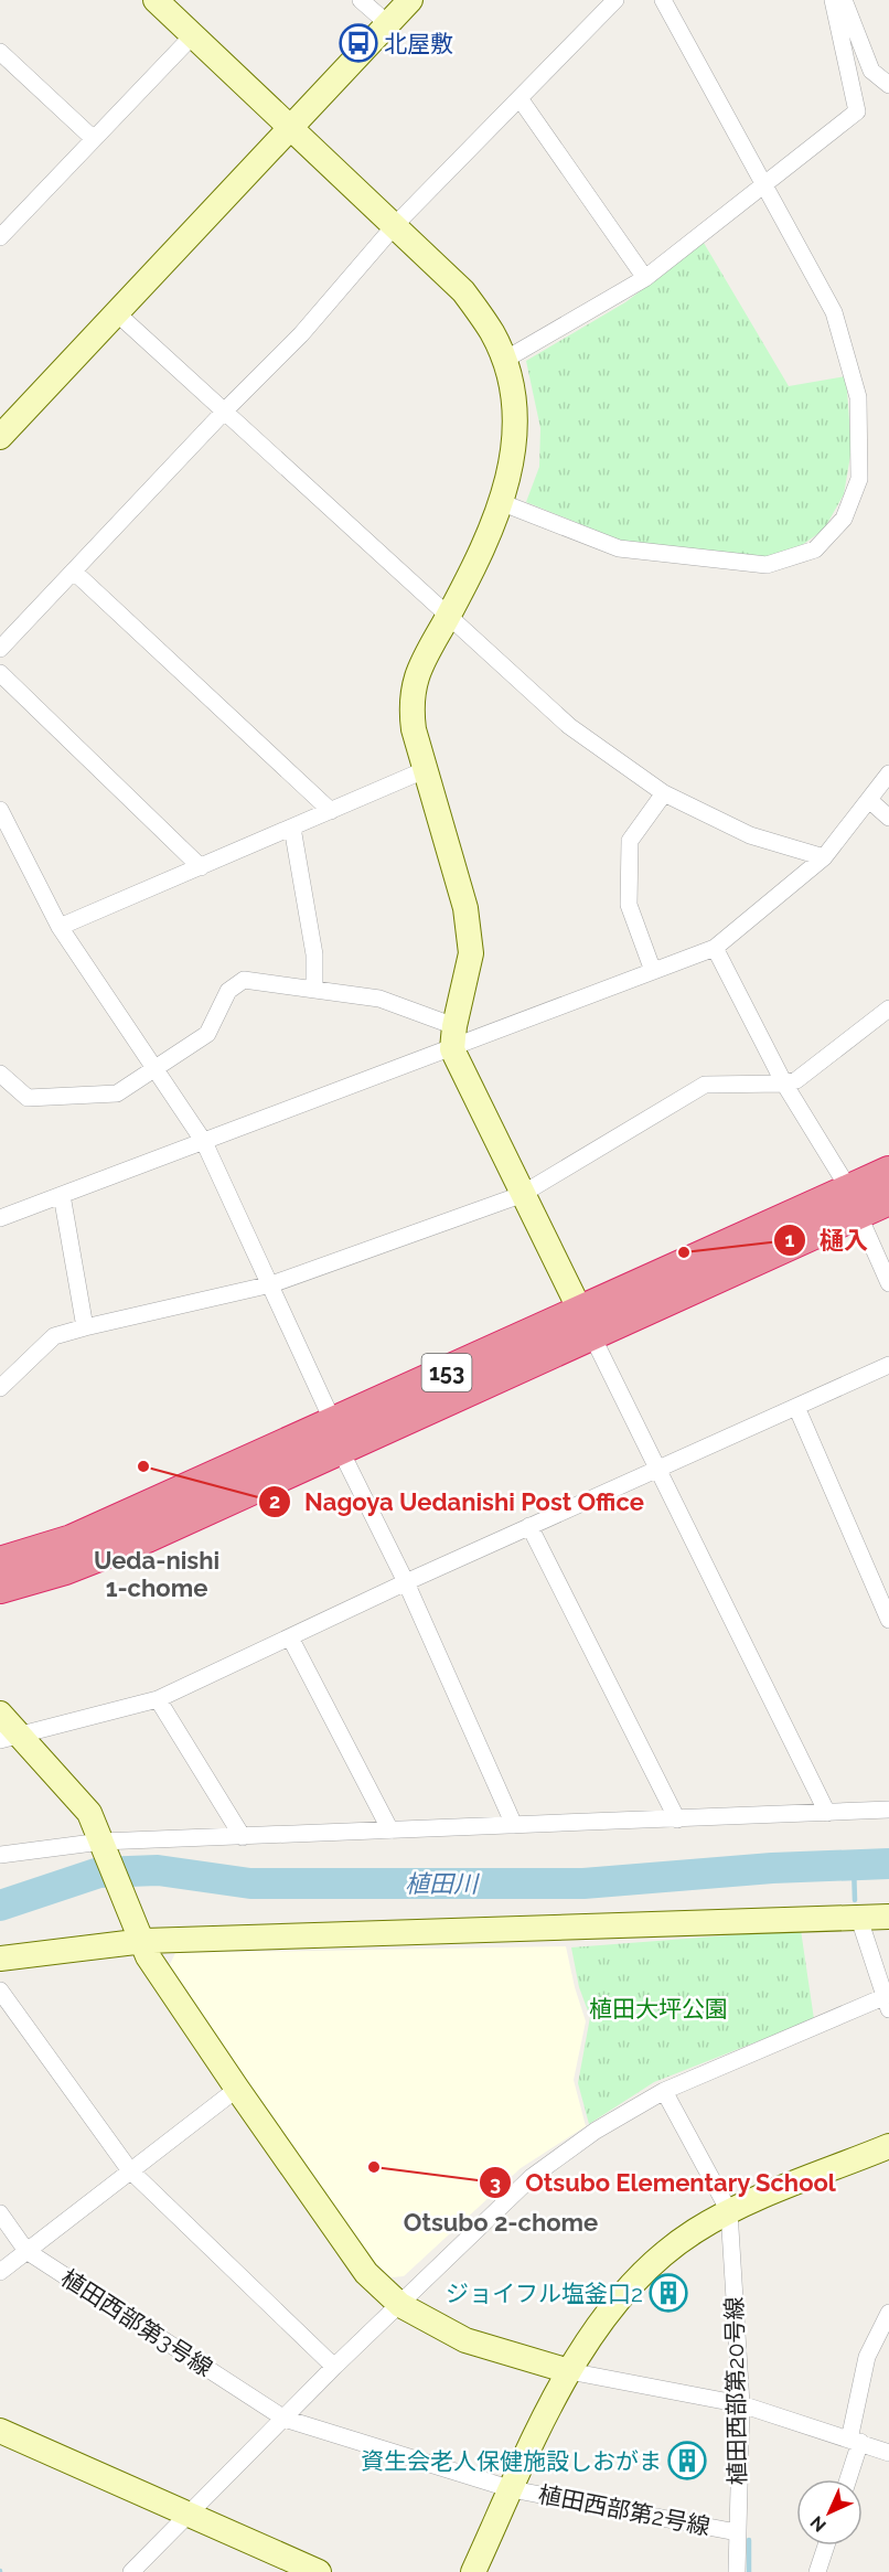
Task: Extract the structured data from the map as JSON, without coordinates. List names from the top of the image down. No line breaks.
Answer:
{"streets":{"highway":["153"],"street":["植田西部第3号線","植田西部第20号線","植田西部第2号線"]},"crossings":[["植田西部第3号線","植田西部第2号線"],["植田西部第20号線","植田西部第2号線"]],"districts":["Ueda-nishi 1-chome","Otsubo 2-chome"],"water":["植田川"],"parks":["植田大坪公園"],"places":{"bus stop":["北屋敷"],"other":["樋入","Nagoya Uedanishi Post Office","Otsubo Elementary School"],"building":["ジョイフル塩釜口2","資生会老人保健施設しおがま"]},"north":"bottom left"}
